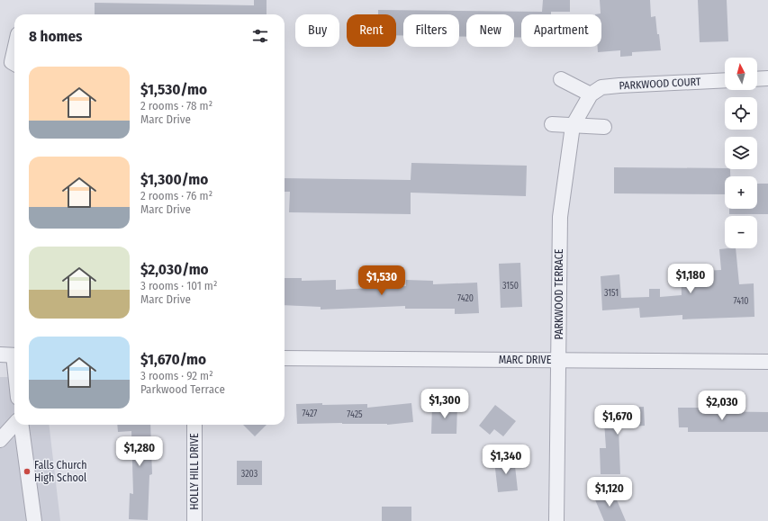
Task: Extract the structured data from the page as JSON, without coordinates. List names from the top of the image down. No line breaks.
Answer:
{"streets":{"street":["PARKWOOD COURT","PARKWOOD TERRACE","MARC DRIVE","HOLLY HILL DRIVE"]},"crossings":[["PARKWOOD COURT","PARKWOOD TERRACE"],["PARKWOOD TERRACE","MARC DRIVE"]],"places":["Falls Church High School"],"house_numbers":["3150","3151","7420","7410","7427","7425","3203"],"north":"top","page":{"chip":["Buy","Rent","Filters","New","Apartment"],"heading":"8 homes","map_buttons":["+","−"],"list":[{"name":"$1,530/mo","note":"2 rooms · 78 m² · Marc Drive"},{"name":"$1,300/mo","note":"2 rooms · 76 m² · Marc Drive"},{"name":"$2,030/mo","note":"3 rooms · 101 m² · Marc Drive"},{"name":"$1,670/mo","note":"3 rooms · 92 m² · Parkwood Terrace"}],"price":["$1,180","$1,530","$1,300","$2,030","$1,670","$1,280","$1,340","$1,120"]}}
